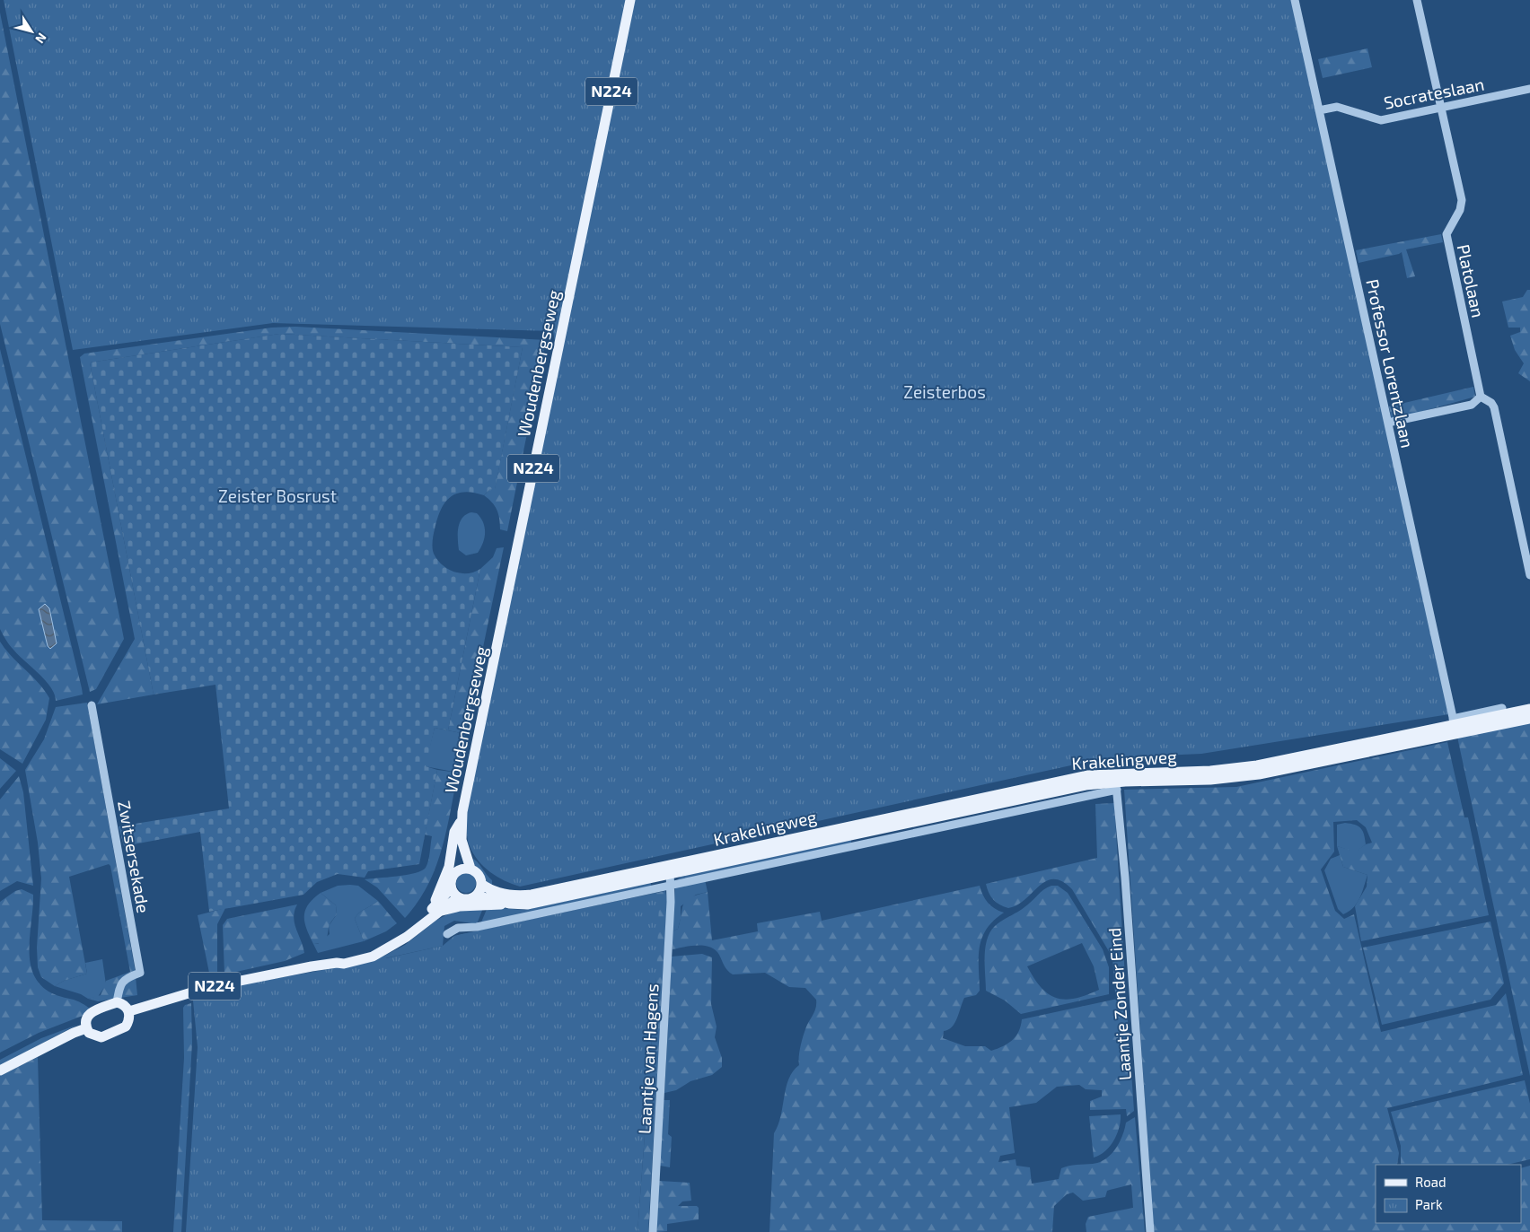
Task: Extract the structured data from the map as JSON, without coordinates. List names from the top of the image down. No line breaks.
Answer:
{"streets":{"main road":["N224","Woudenbergseweg","Krakelingweg"],"street":["Socrateslaan","Platolaan","Professor Lorentzlaan","Zwitsersekade","Laantje Zonder Eind","Laantje van Hagens"]},"crossings":[["N224","Woudenbergseweg"],["N224","Krakelingweg"],["N224","Zwitsersekade"],["Socrateslaan","Platolaan"],["Socrateslaan","Professor Lorentzlaan"],["Woudenbergseweg","Krakelingweg"],["Professor Lorentzlaan","Krakelingweg"],["Krakelingweg","Laantje Zonder Eind"],["Krakelingweg","Laantje van Hagens"]],"parks":["Zeisterbos","Zeister Bosrust"],"legend":["Road","Park"],"north":"bottom right"}
